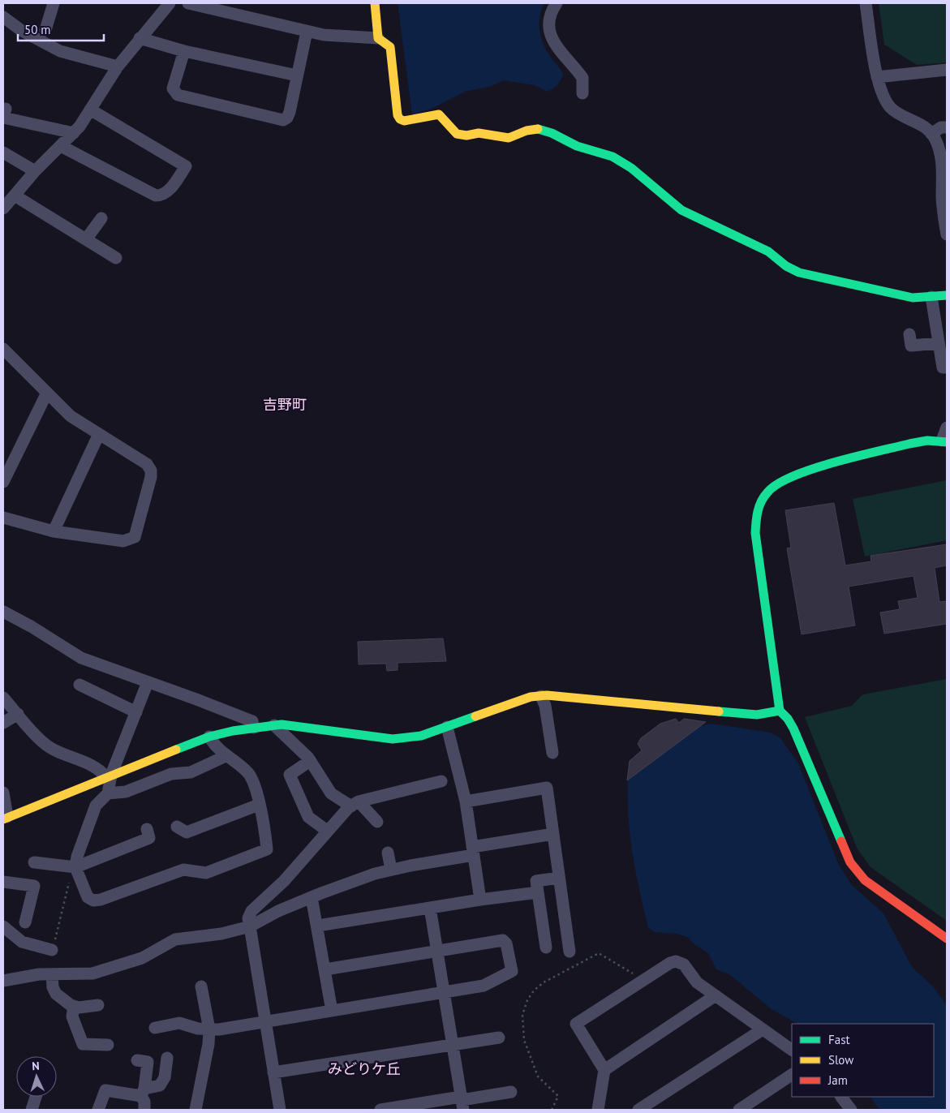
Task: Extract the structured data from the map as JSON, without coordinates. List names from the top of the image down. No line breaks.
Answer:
{"districts":["吉野町","みどりケ丘"],"legend":["Fast","Slow","Jam"],"scale_bar":"50 m","north":"top"}
